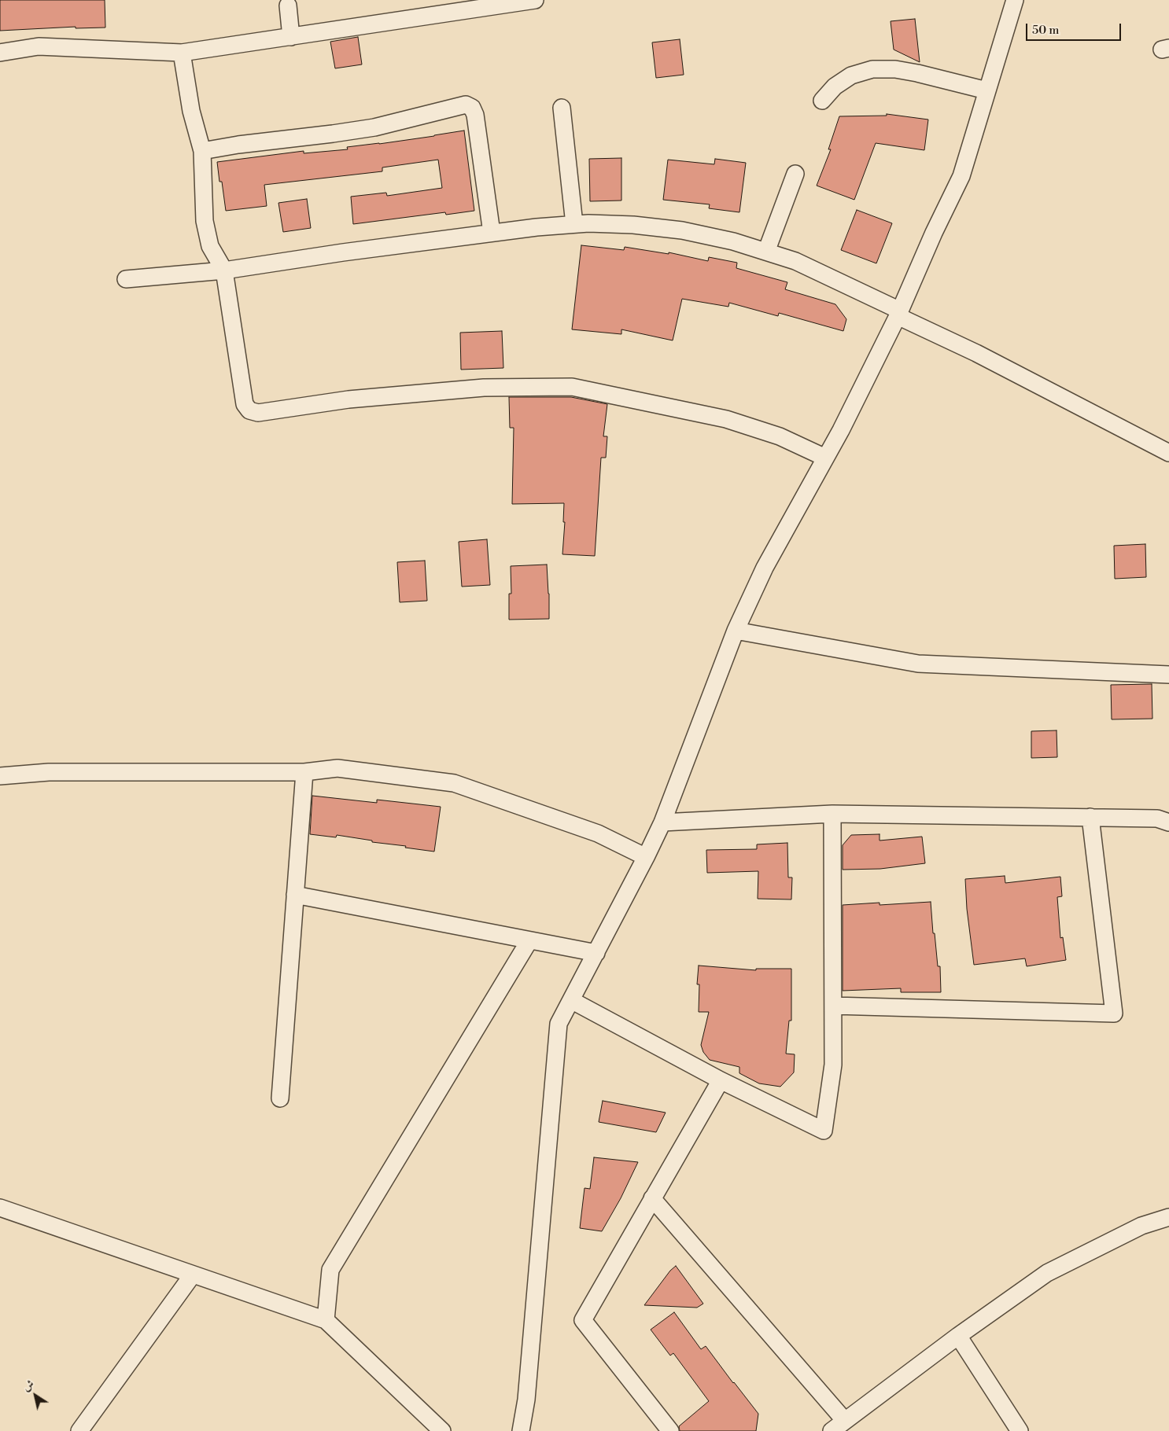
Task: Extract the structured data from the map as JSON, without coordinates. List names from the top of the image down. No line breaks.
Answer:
{"scale_bar":"50 m","north":"top left"}
